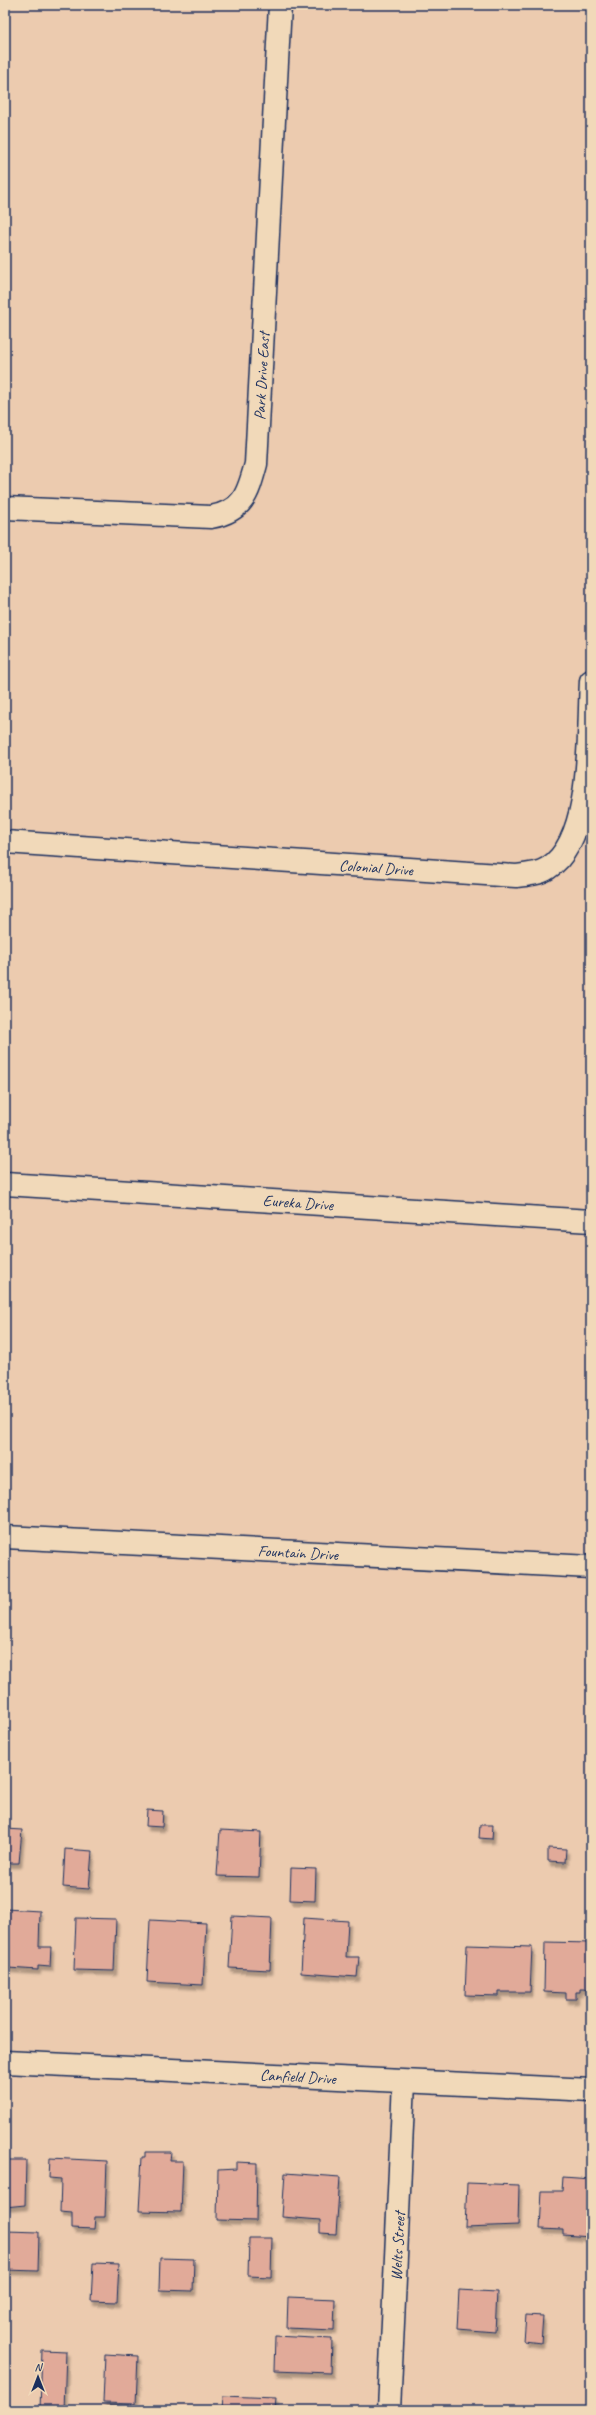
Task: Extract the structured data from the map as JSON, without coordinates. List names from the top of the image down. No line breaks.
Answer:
{"streets":{"street":["Park Drive East","Colonial Drive","Eureka Drive","Fountain Drive","Canfield Drive","Welts Street"]},"crossings":[["Canfield Drive","Welts Street"]],"north":"top"}
